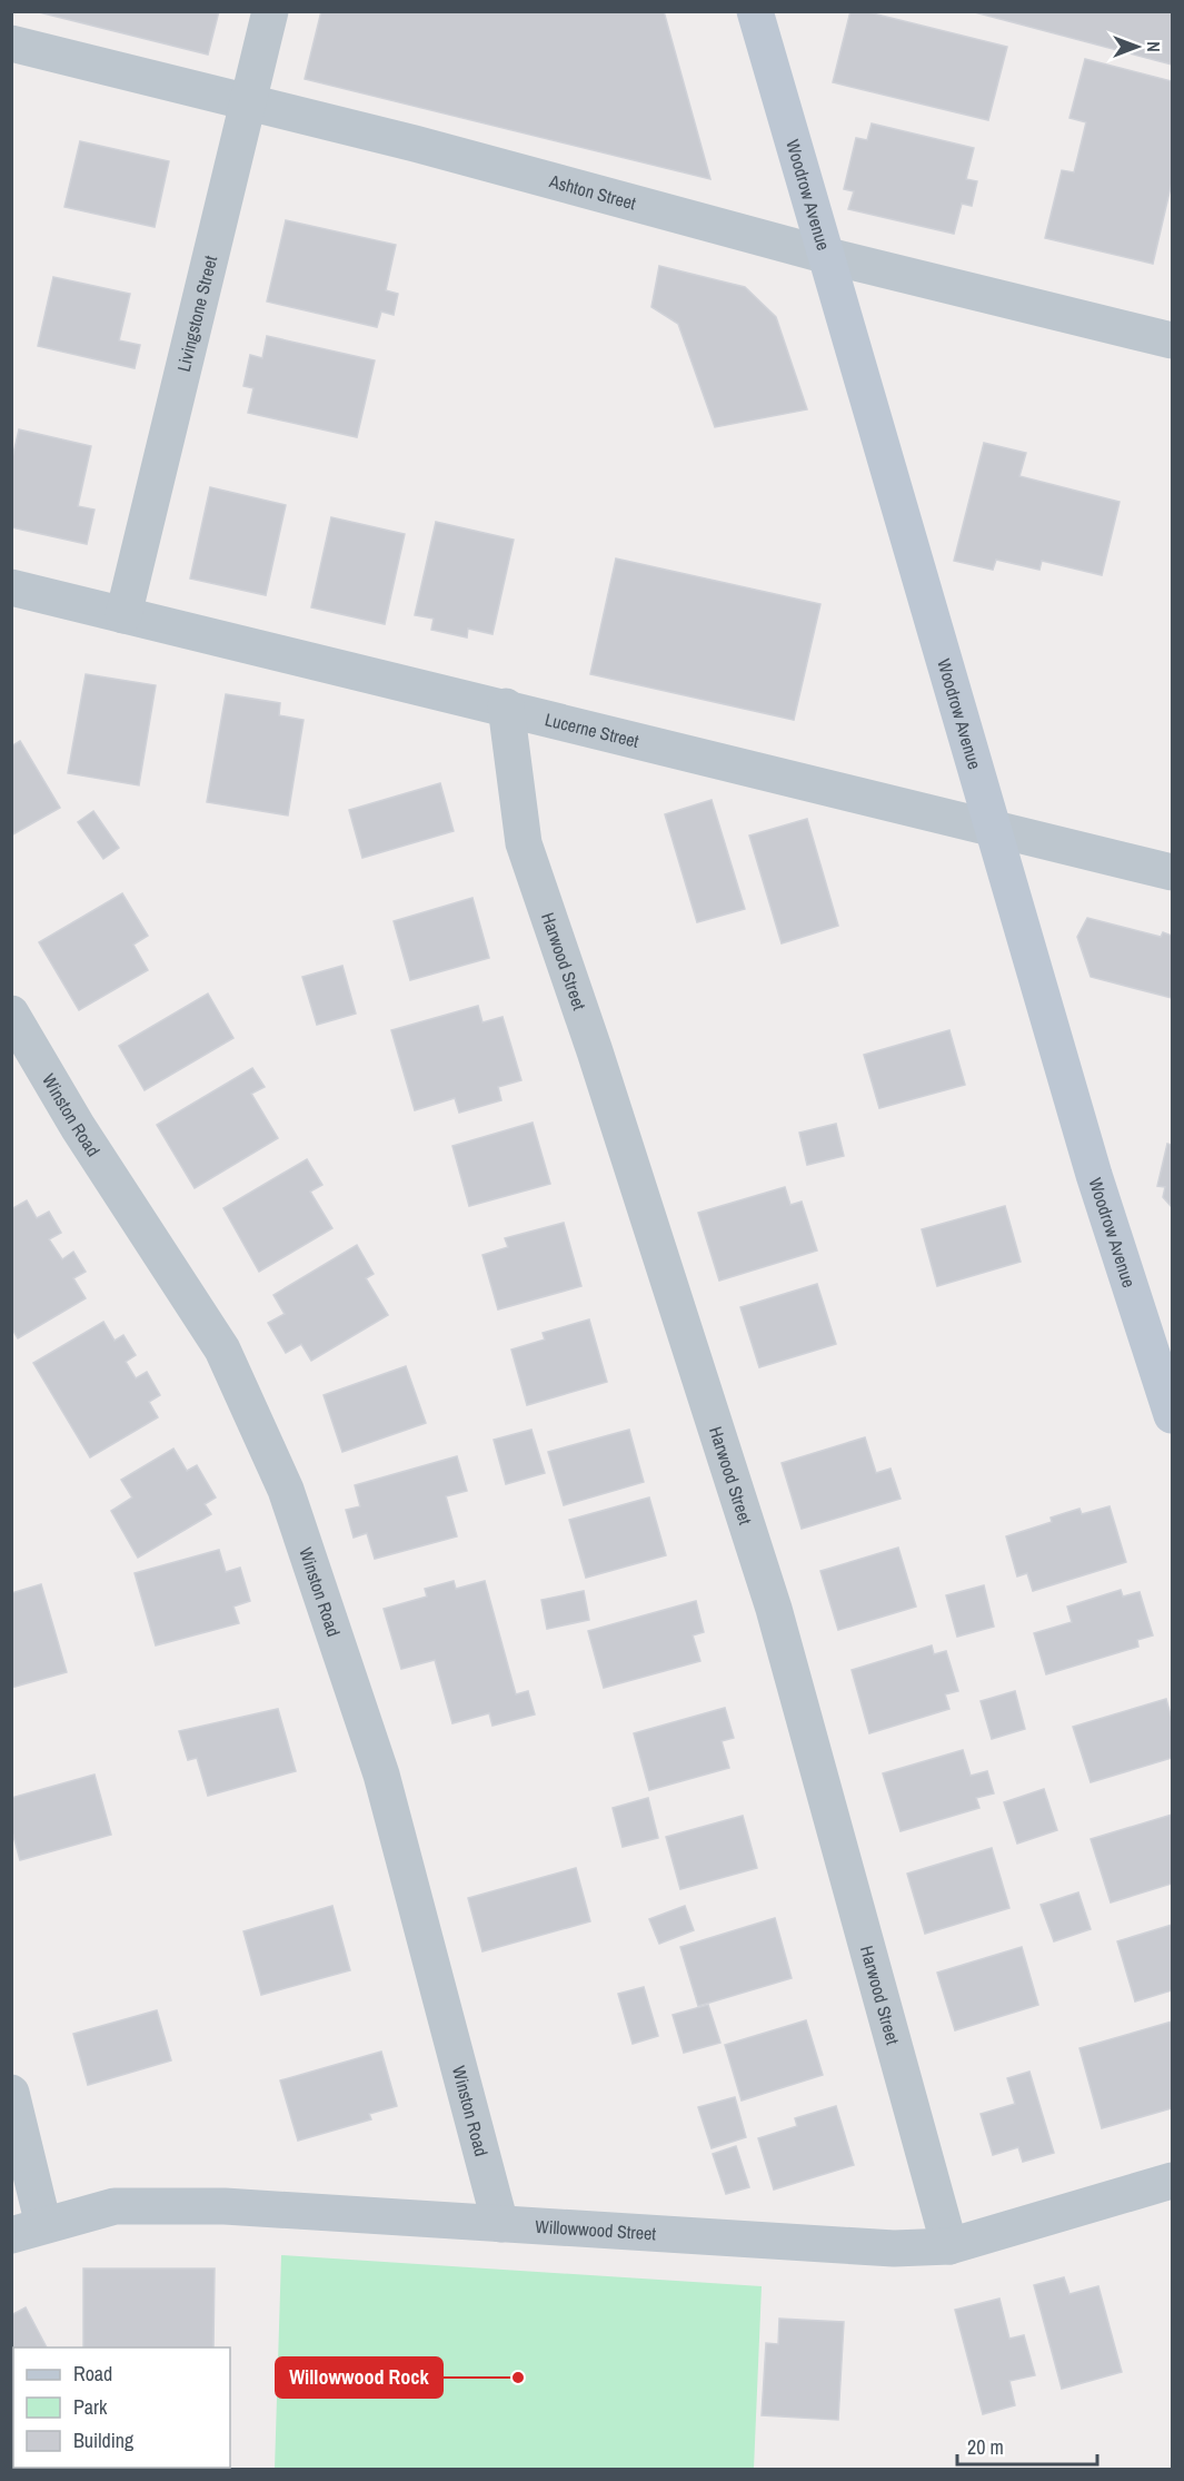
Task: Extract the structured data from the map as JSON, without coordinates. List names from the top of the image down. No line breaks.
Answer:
{"streets":{"street":["Ashton Street","Woodrow Avenue","Livingstone Street","Lucerne Street","Harwood Street","Winston Road","Willowwood Street"]},"crossings":[["Ashton Street","Woodrow Avenue"],["Ashton Street","Livingstone Street"],["Woodrow Avenue","Lucerne Street"],["Livingstone Street","Lucerne Street"],["Lucerne Street","Harwood Street"],["Harwood Street","Willowwood Street"],["Winston Road","Willowwood Street"]],"places":["Willowwood Rock"],"legend":["Road","Park","Building"],"scale_bar":"20 m","north":"right"}
